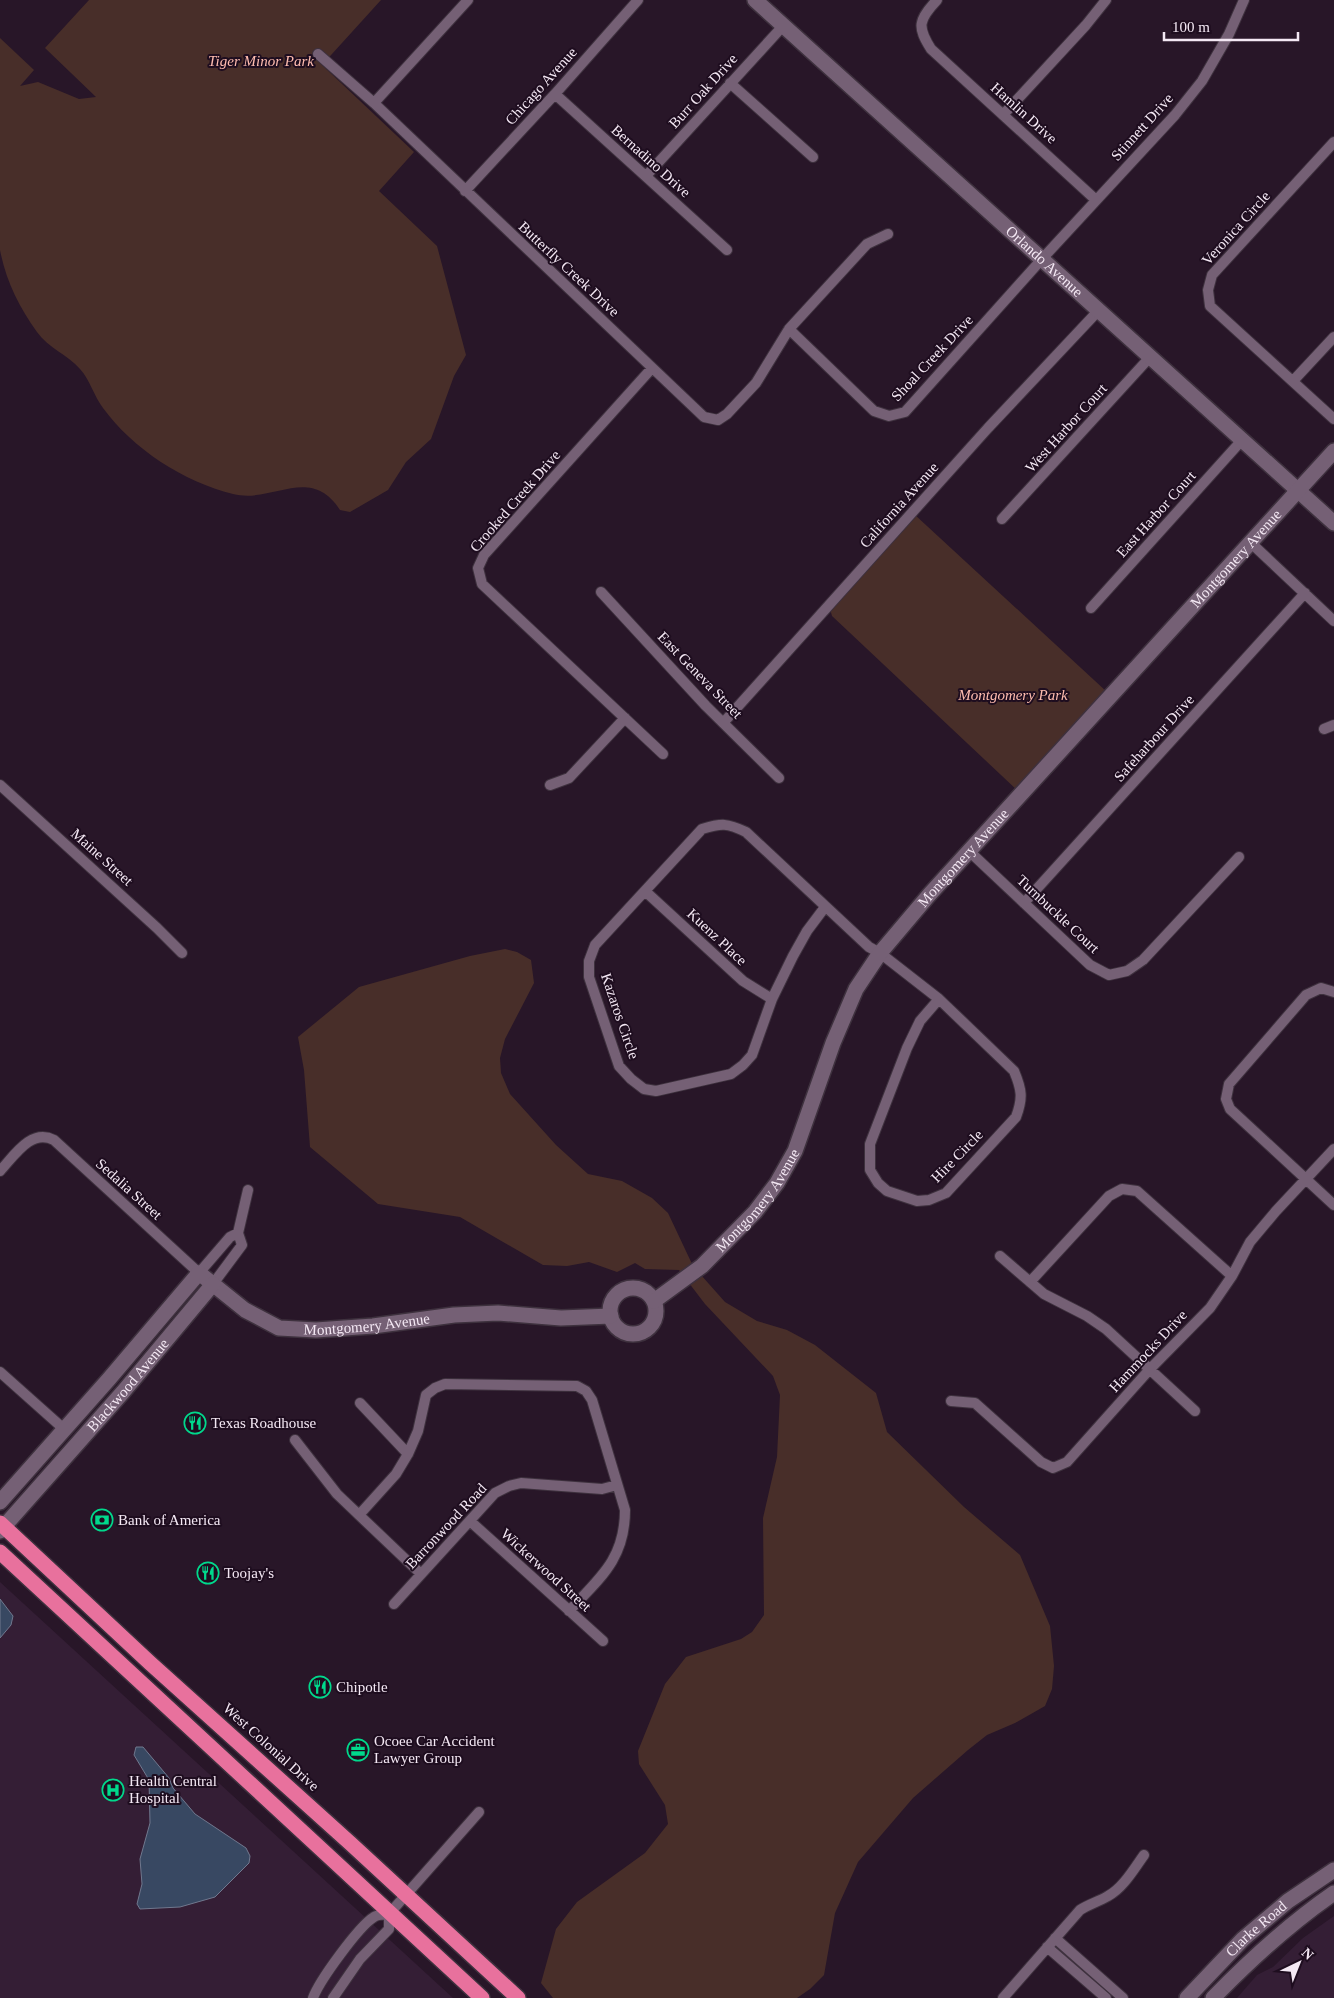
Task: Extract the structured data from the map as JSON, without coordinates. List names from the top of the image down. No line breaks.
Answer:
{"streets":{"highway":["West Colonial Drive"],"street":["Chicago Avenue","Burr Oak Drive","Hamlin Drive","Stinnett Drive","Bernadino Drive","Veronica Circle","Orlando Avenue","Butterfly Creek Drive","Shoal Creek Drive","West Harbor Court","Crooked Creek Drive","California Avenue","East Harbor Court","Montgomery Avenue","East Geneva Street","Safeharbour Drive","Maine Street","Turnbuckle Court","Kuenz Place","Kazaros Circle","Hire Circle","Sedalia Street","Hammocks Drive","Blackwood Avenue","Barronwood Road","Wickerwood Street","Clarke Road"]},"crossings":[["Chicago Avenue","Bernadino Drive"],["Chicago Avenue","Butterfly Creek Drive"],["Burr Oak Drive","Bernadino Drive"],["Burr Oak Drive","Orlando Avenue"],["Hamlin Drive","Stinnett Drive"],["Stinnett Drive","Orlando Avenue"],["Stinnett Drive","Shoal Creek Drive"],["Orlando Avenue","Shoal Creek Drive"],["Orlando Avenue","West Harbor Court"],["Orlando Avenue","California Avenue"],["Orlando Avenue","East Harbor Court"],["Orlando Avenue","Montgomery Avenue"],["Butterfly Creek Drive","Shoal Creek Drive"],["Butterfly Creek Drive","Crooked Creek Drive"],["California Avenue","East Geneva Street"],["Montgomery Avenue","Turnbuckle Court"],["Montgomery Avenue","Kazaros Circle"],["Montgomery Avenue","Hire Circle"],["Montgomery Avenue","Sedalia Street"],["Montgomery Avenue","Blackwood Avenue"],["Safeharbour Drive","Turnbuckle Court"],["Kuenz Place","Kazaros Circle"],["Kazaros Circle","Hire Circle"],["Sedalia Street","Blackwood Avenue"],["Blackwood Avenue","West Colonial Drive"],["Barronwood Road","Wickerwood Street"]],"parks":["Tiger Minor Park","Montgomery Park"],"places":{"restaurant":["Texas Roadhouse","Toojay's","Chipotle"],"bank":["Bank of America"],"office":["Ocoee Car Accident Lawyer Group"],"hospital":["Health Central Hospital"]},"scale_bar":"100 m","north":"top right"}
